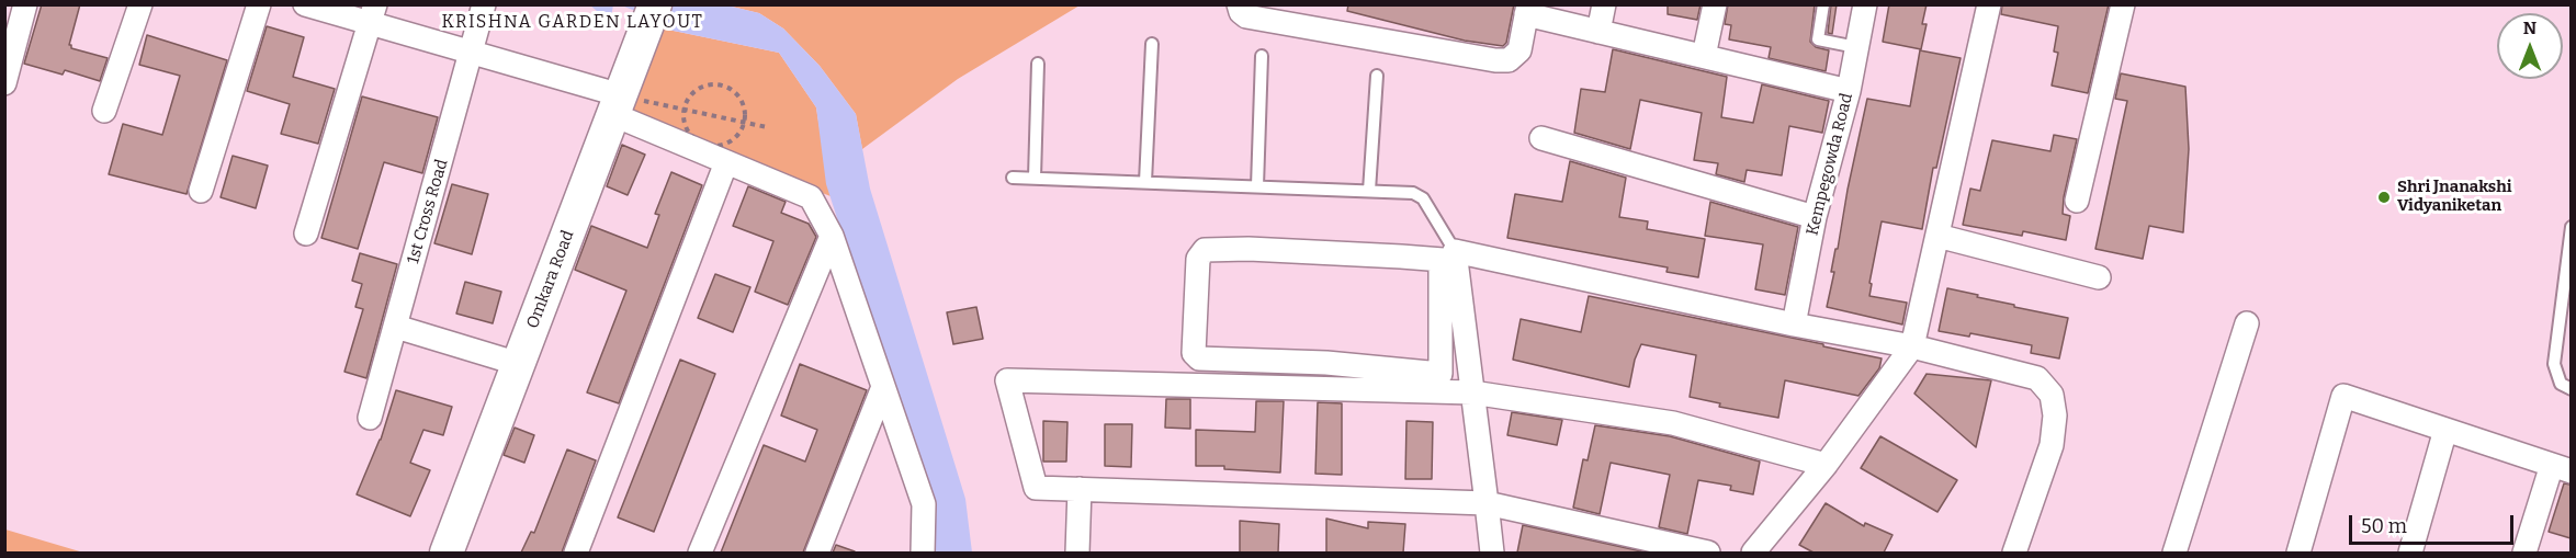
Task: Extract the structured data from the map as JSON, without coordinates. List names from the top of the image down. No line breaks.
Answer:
{"streets":{"street":["Kempegowda Road","1st Cross Road","Omkara Road"]},"districts":["KRISHNA GARDEN LAYOUT"],"places":["Shri Jnanakshi Vidyaniketan"],"scale_bar":"50 m","north":"top"}
